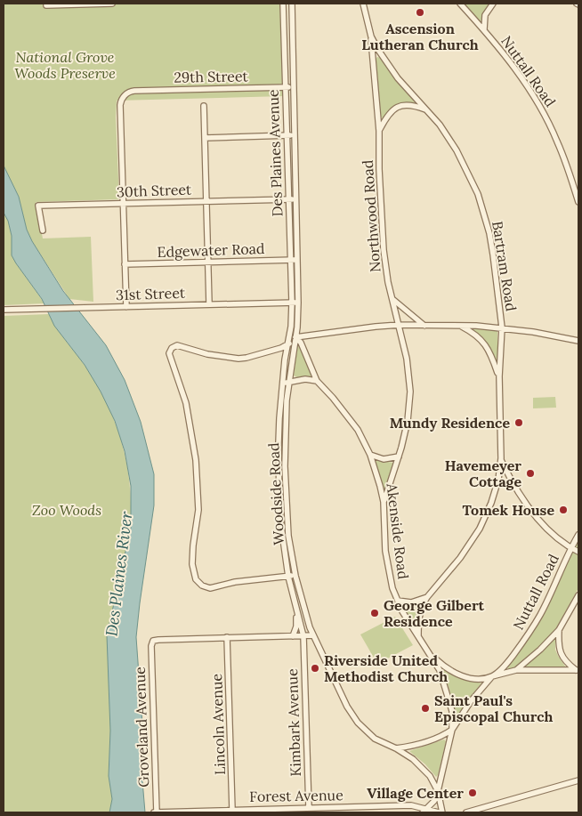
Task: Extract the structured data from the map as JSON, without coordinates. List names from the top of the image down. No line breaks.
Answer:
{"streets":{"street":["Nuttall Road","29th Street","Des Plaines Avenue","30th Street","Northwood Road","Edgewater Road","Bartram Road","31st Street","Woodside Road","Akenside Road","Kimbark Avenue","Lincoln Avenue","Groveland Avenue","Forest Avenue"]},"crossings":[["Nuttall Road","Akenside Road"],["29th Street","Des Plaines Avenue"],["29th Street","30th Street"],["Des Plaines Avenue","30th Street"],["Des Plaines Avenue","Edgewater Road"],["Des Plaines Avenue","31st Street"],["Des Plaines Avenue","Woodside Road"],["Northwood Road","Bartram Road"],["Northwood Road","Akenside Road"],["31st Street","Woodside Road"],["Woodside Road","Akenside Road"],["Woodside Road","Kimbark Avenue"],["Kimbark Avenue","Forest Avenue"],["Lincoln Avenue","Groveland Avenue"],["Lincoln Avenue","Forest Avenue"],["Groveland Avenue","Forest Avenue"]],"water":["Des Plaines River"],"parks":["National Grove Woods Preserve","Zoo Woods"],"places":["Ascension Lutheran Church","Mundy Residence","Havemeyer Cottage","Tomek House","George Gilbert Residence","Riverside United Methodist Church","Saint Paul's Episcopal Church","Village Center"]}
